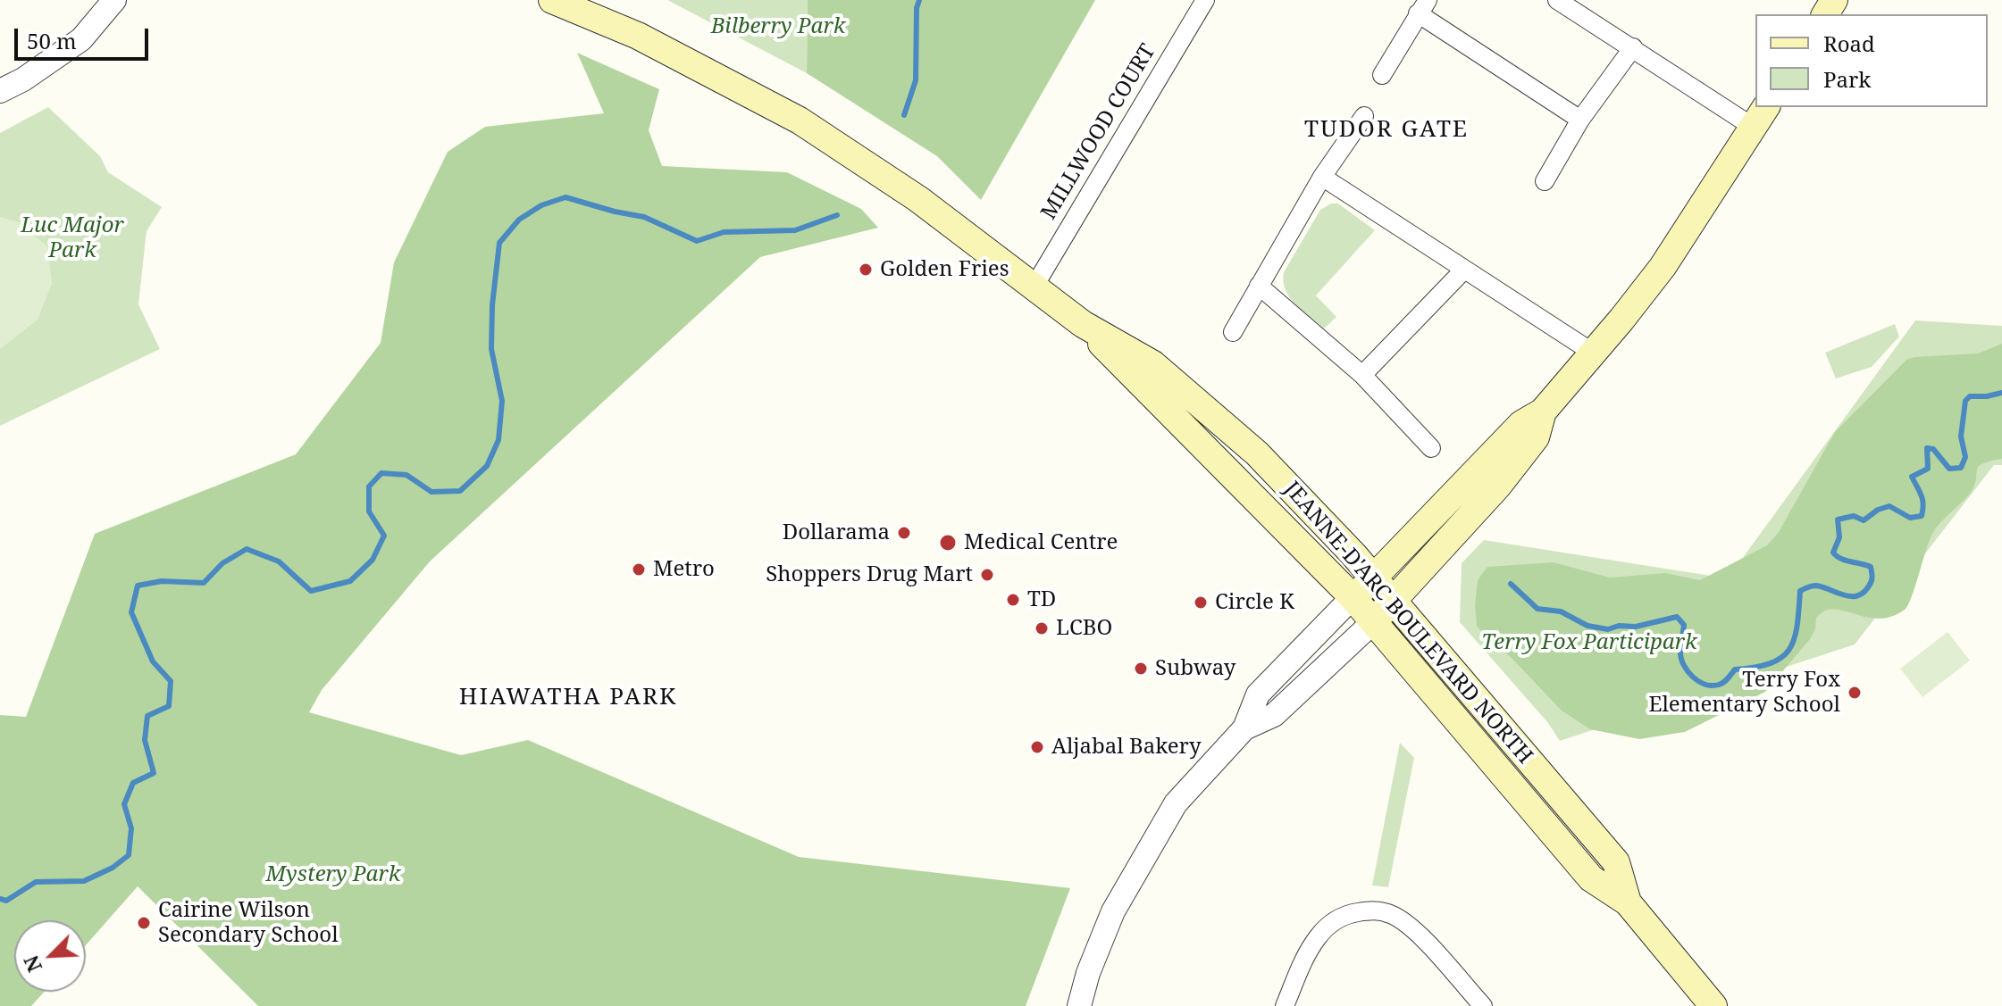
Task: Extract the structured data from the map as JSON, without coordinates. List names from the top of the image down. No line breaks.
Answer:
{"streets":{"main road":["JEANNE-D'ARC BOULEVARD NORTH"],"street":["MILLWOOD COURT"]},"crossings":[["MILLWOOD COURT","JEANNE-D'ARC BOULEVARD NORTH"]],"districts":["TUDOR GATE","HIAWATHA PARK"],"parks":["Bilberry Park","Luc Major Park","Terry Fox Participark","Mystery Park"],"places":["Golden Fries","Dollarama","Medical Centre","Metro","Shoppers Drug Mart","TD","Circle K","LCBO","Subway","Terry Fox Elementary School","Aljabal Bakery","Cairine Wilson Secondary School"],"legend":["Road","Park"],"scale_bar":"50 m","north":"bottom left"}
